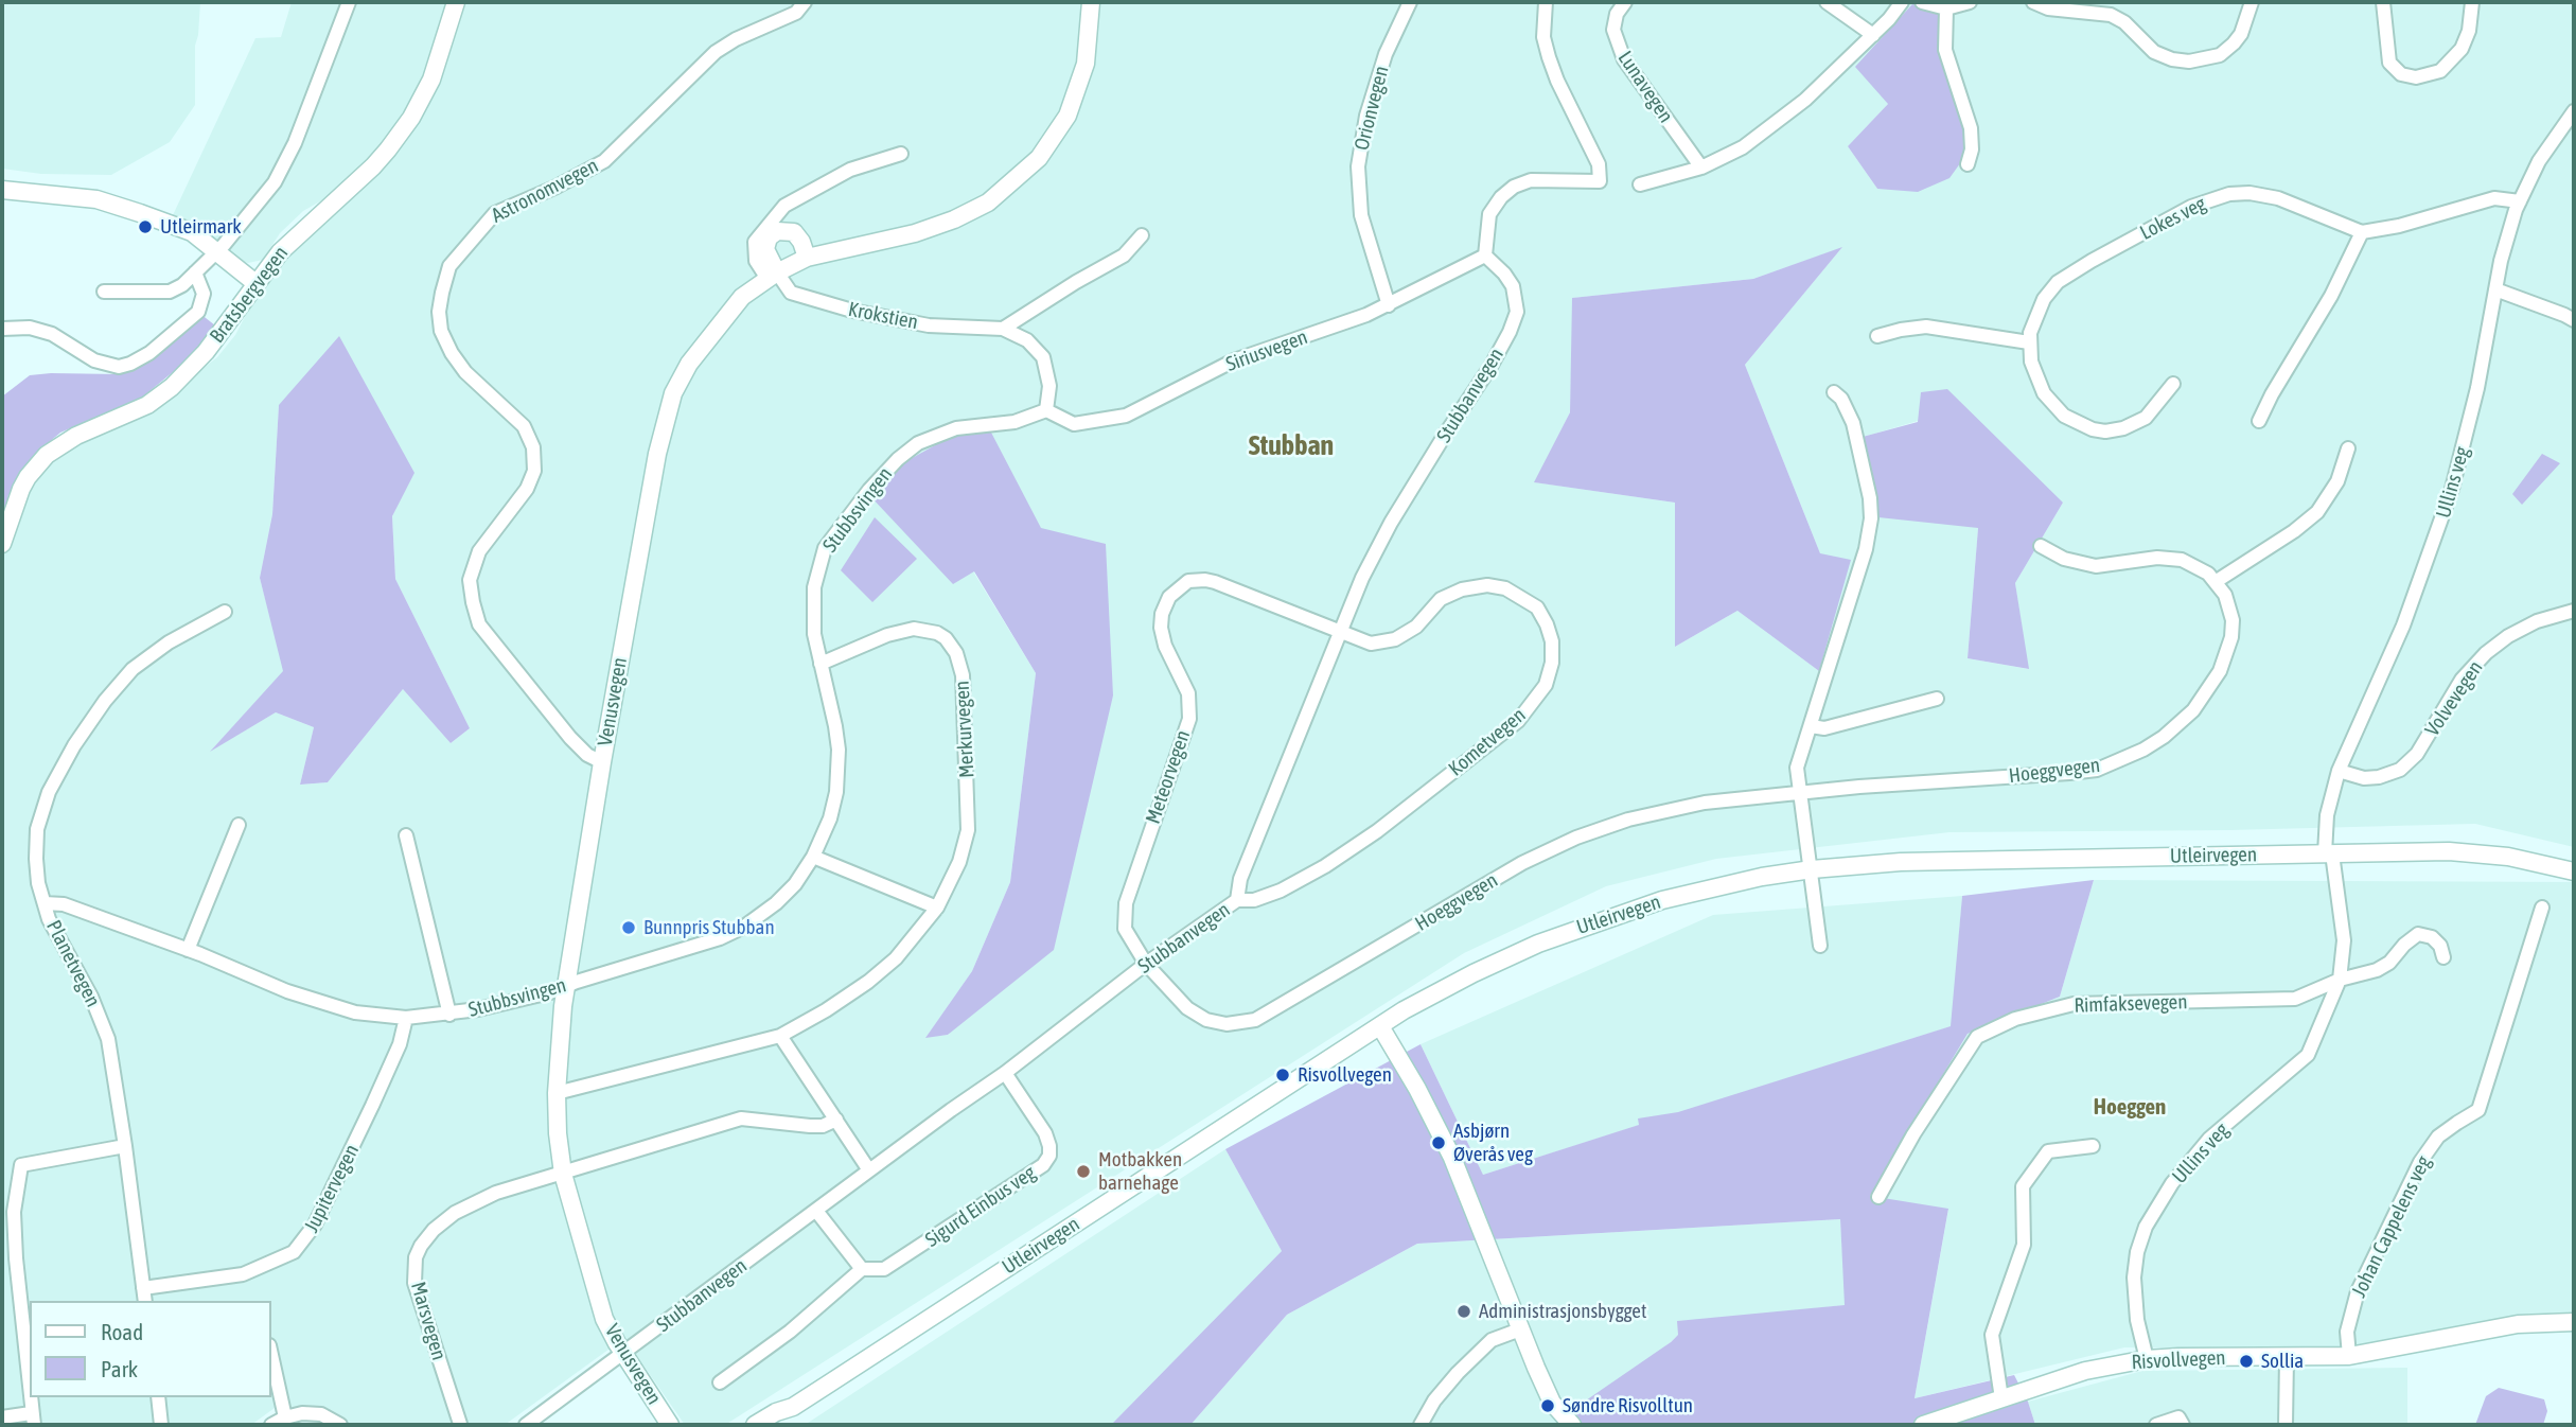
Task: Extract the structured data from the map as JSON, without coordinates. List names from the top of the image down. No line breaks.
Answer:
{"streets":{"street":["Lunavegen","Orionvegen","Astronomvegen","Lokes veg","Bratsbergvegen","Krokstien","Siriusvegen","Stubbanvegen","Ullins veg","Stubbsvingen","Volvevegen","Venusvegen","Merkurvegen","Kometvegen","Hoeggvegen","Meteorvegen","Utleirvegen","Planetvegen","Rimfaksevegen","Jupitervegen","Sigurd Einbus veg","Johan Cappelens veg","Marsvegen","Risvollvegen"]},"crossings":[["Orionvegen","Siriusvegen"],["Astronomvegen","Venusvegen"],["Krokstien","Siriusvegen"],["Krokstien","Stubbsvingen"],["Krokstien","Venusvegen"],["Siriusvegen","Stubbanvegen"],["Siriusvegen","Stubbsvingen"],["Stubbanvegen","Venusvegen"],["Stubbanvegen","Kometvegen"],["Stubbanvegen","Hoeggvegen"],["Stubbanvegen","Meteorvegen"],["Stubbanvegen","Sigurd Einbus veg"],["Ullins veg","Volvevegen"],["Ullins veg","Utleirvegen"],["Ullins veg","Rimfaksevegen"],["Ullins veg","Risvollvegen"],["Stubbsvingen","Venusvegen"],["Stubbsvingen","Merkurvegen"],["Stubbsvingen","Planetvegen"],["Stubbsvingen","Jupitervegen"],["Venusvegen","Merkurvegen"],["Venusvegen","Marsvegen"],["Kometvegen","Meteorvegen"],["Hoeggvegen","Meteorvegen"],["Planetvegen","Jupitervegen"],["Johan Cappelens veg","Risvollvegen"]],"districts":["Stubban","Hoeggen"],"places":["Utleirmark","Bunnpris Stubban","Risvollvegen","Asbjørn Øverås veg","Motbakken barnehage","Administrasjonsbygget","Sollia","Søndre Risvolltun"],"legend":["Road","Park"]}
